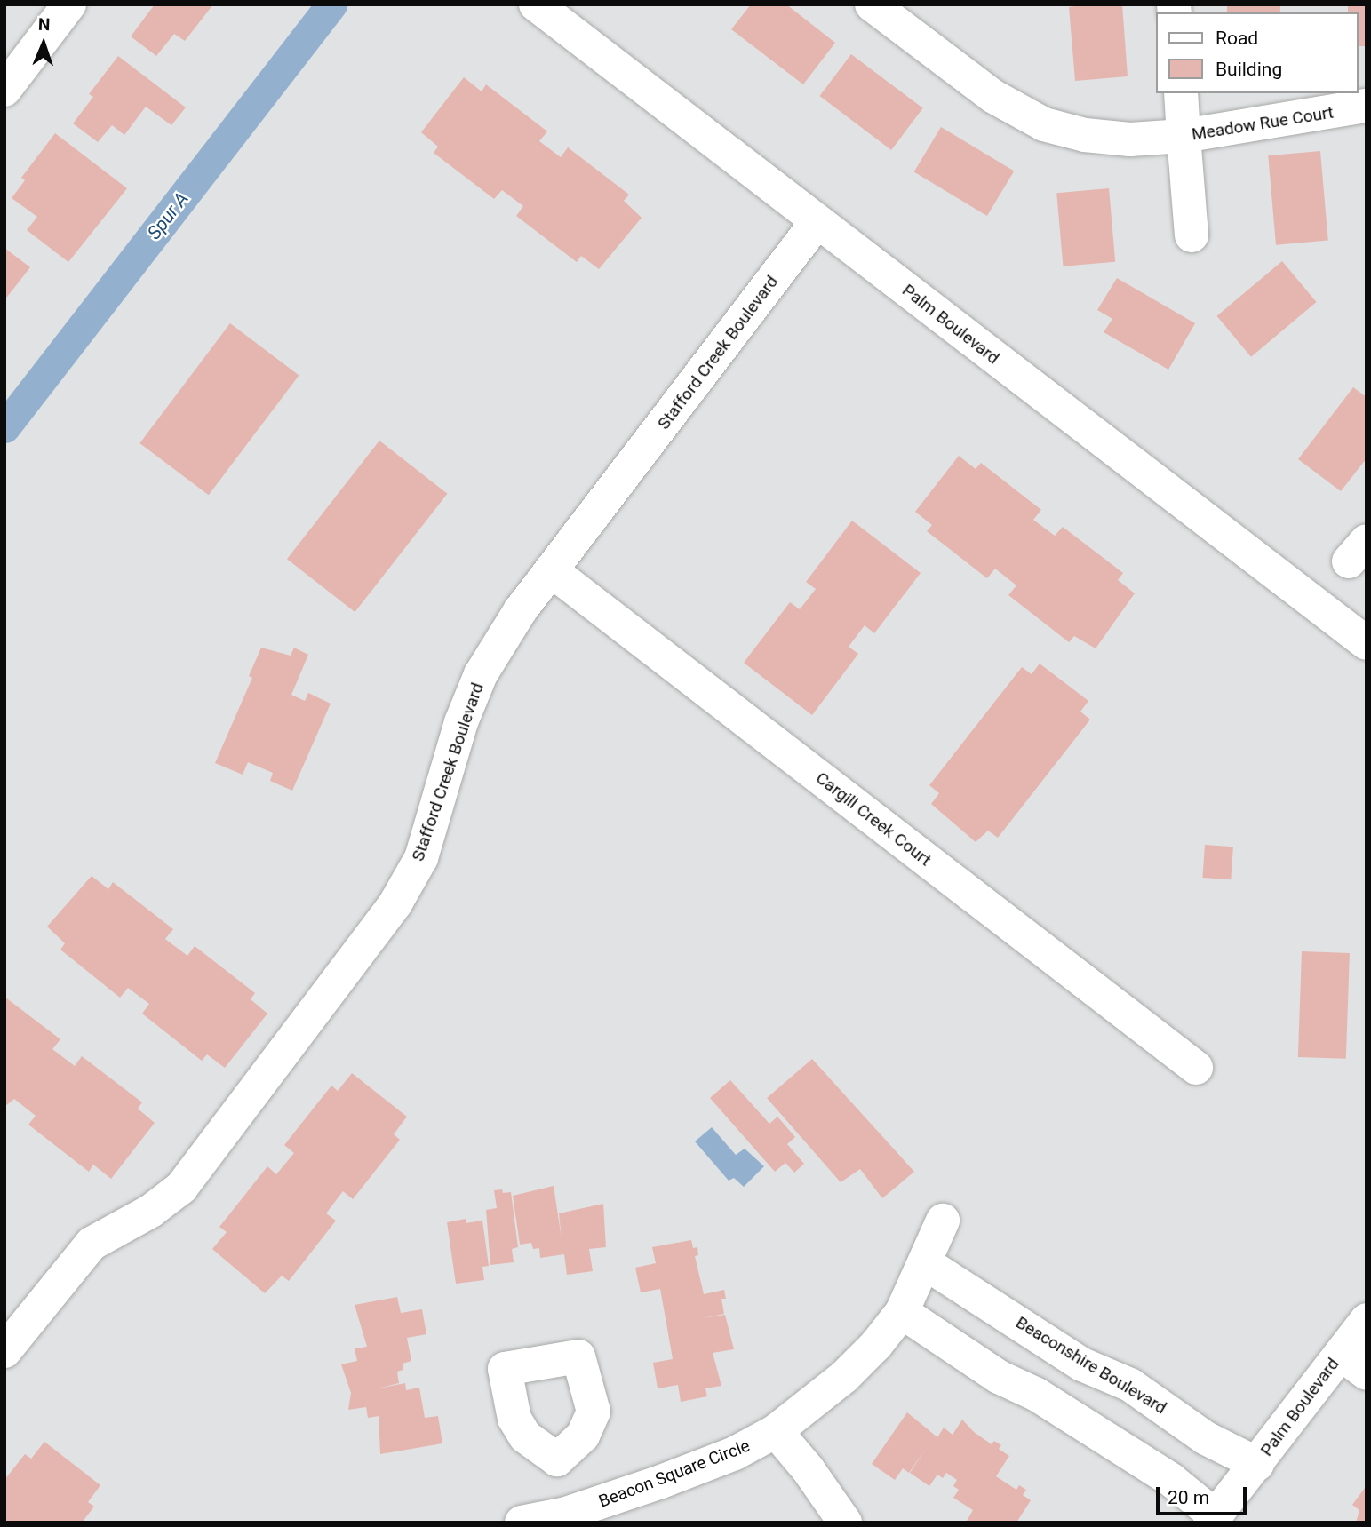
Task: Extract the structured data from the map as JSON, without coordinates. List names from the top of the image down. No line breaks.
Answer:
{"streets":{"street":["Meadow Rue Court","Palm Boulevard","Stafford Creek Boulevard","Cargill Creek Court","Beaconshire Boulevard","Beacon Square Circle"]},"crossings":[["Palm Boulevard","Stafford Creek Boulevard"],["Palm Boulevard","Beaconshire Boulevard"],["Stafford Creek Boulevard","Cargill Creek Court"],["Beaconshire Boulevard","Beacon Square Circle"]],"water":["Spur A"],"legend":["Road","Building"],"scale_bar":"20 m","north":"top"}
